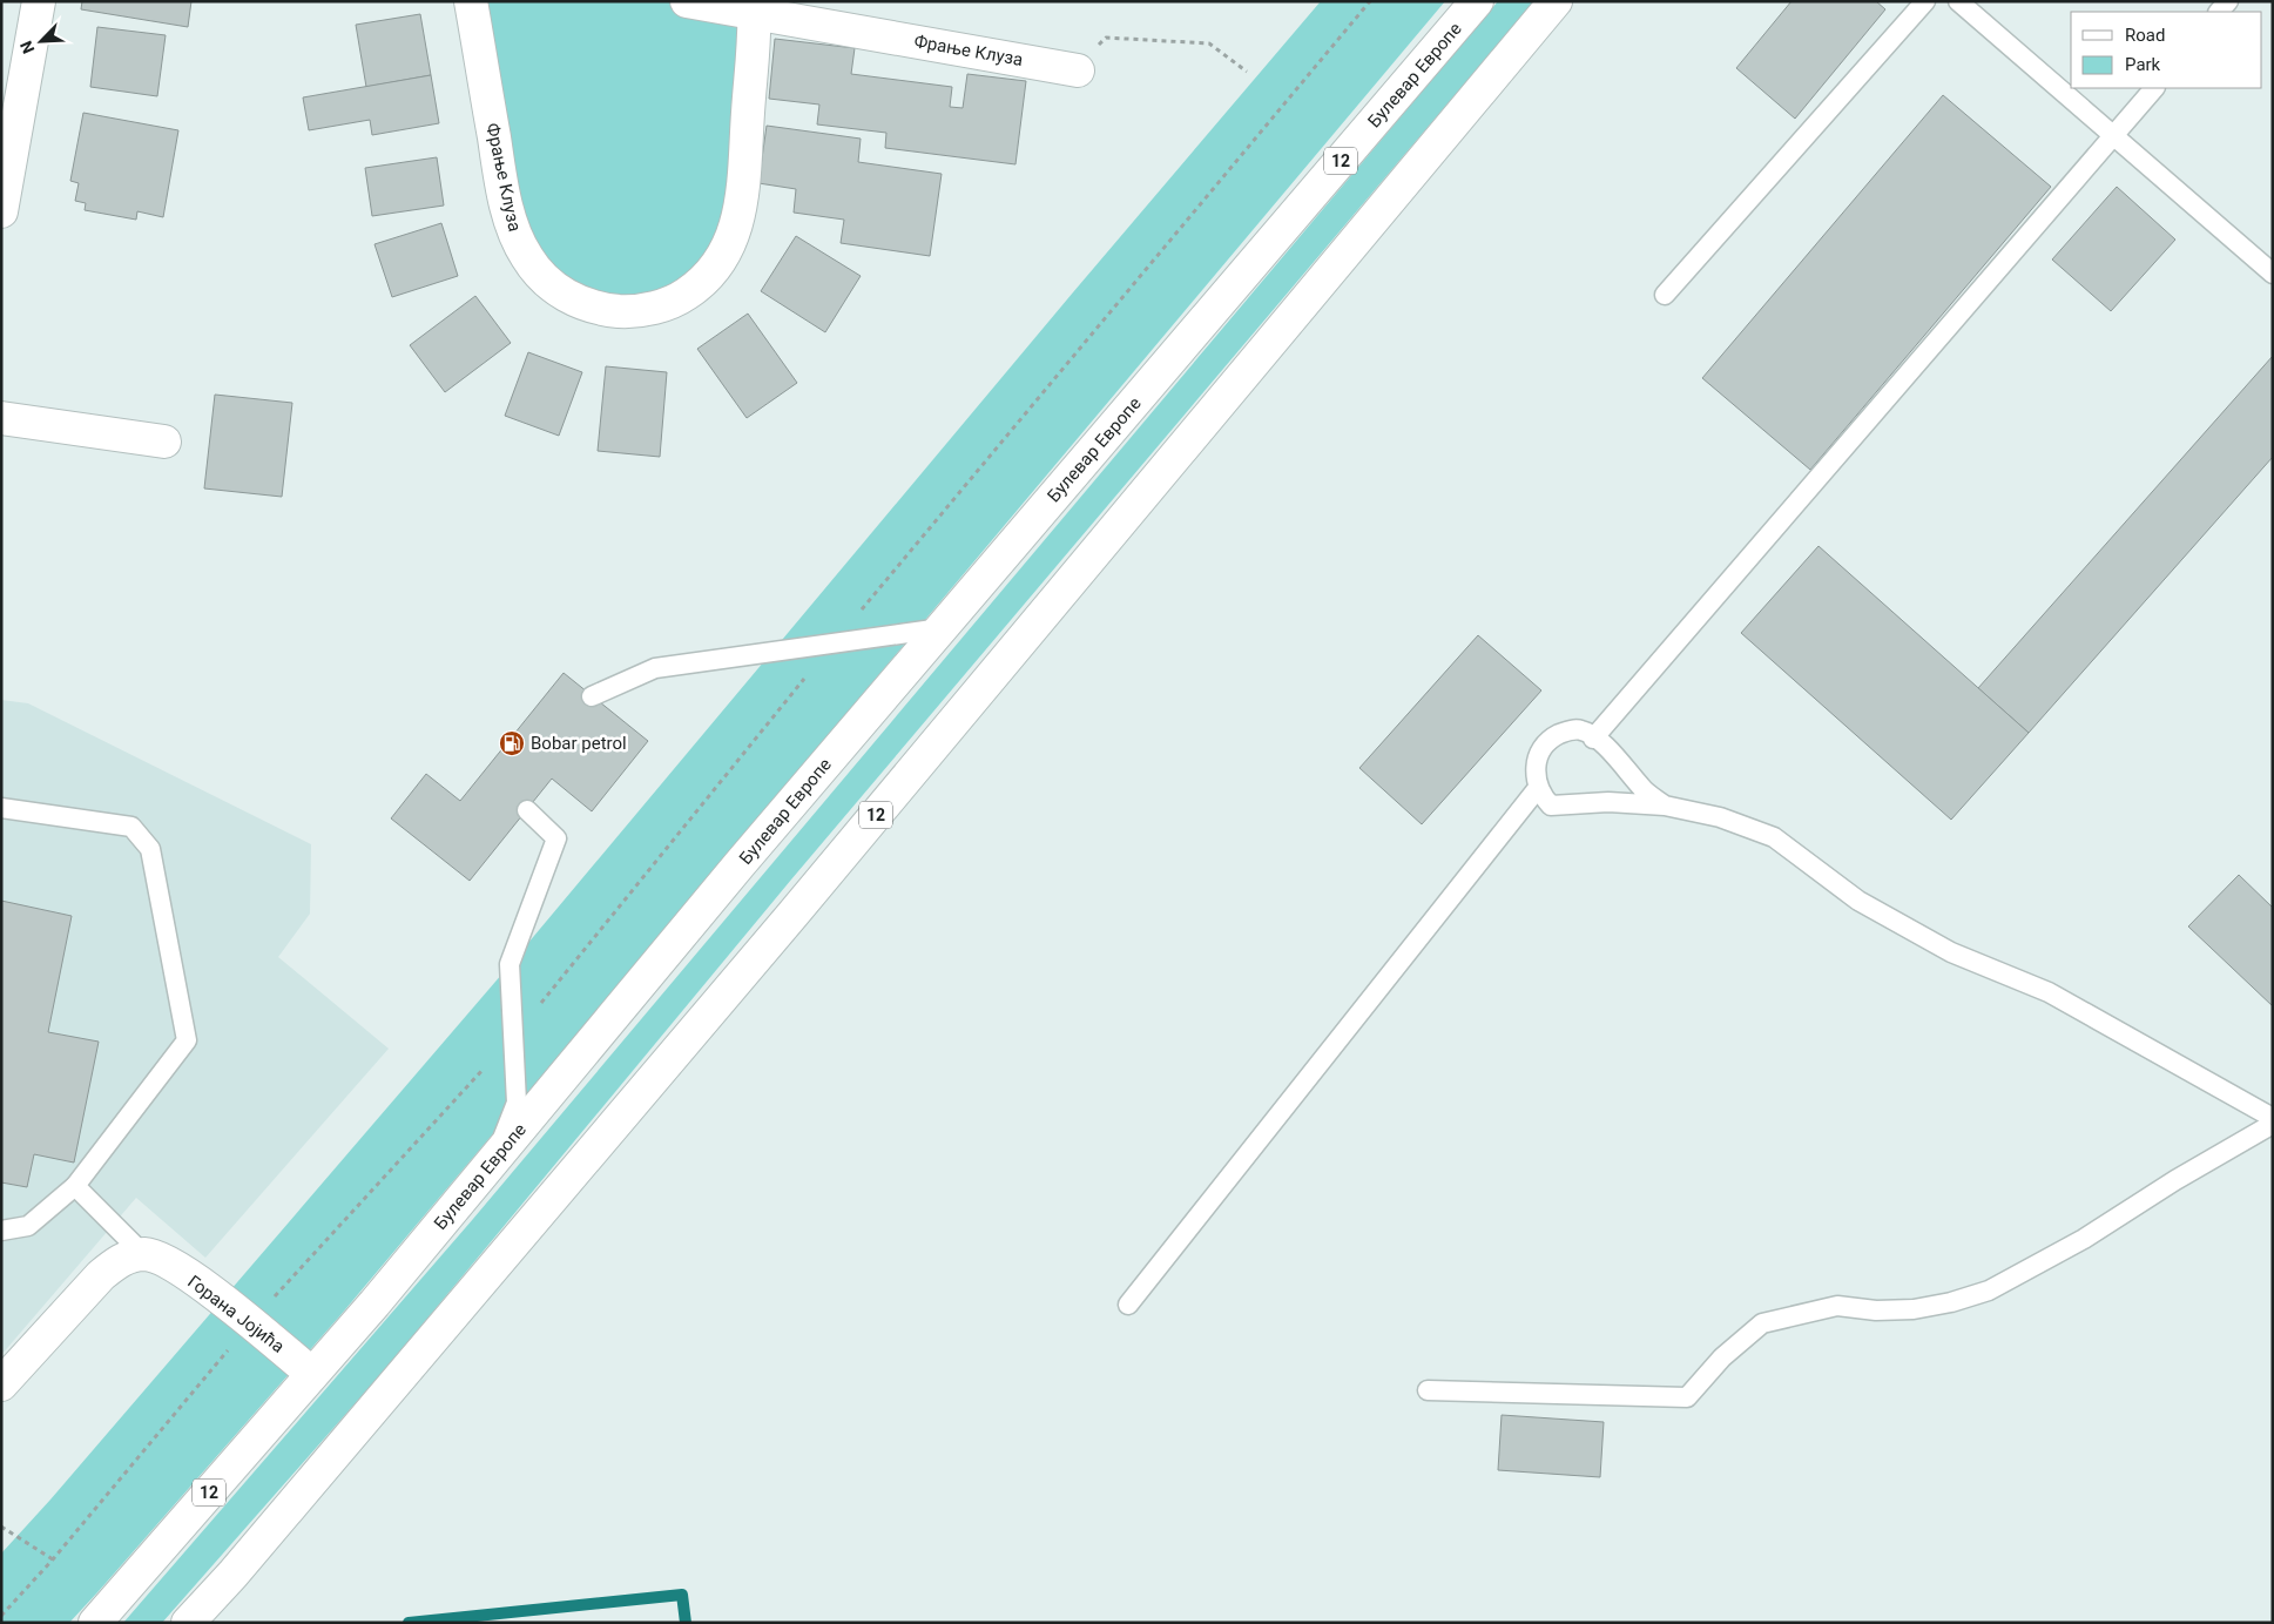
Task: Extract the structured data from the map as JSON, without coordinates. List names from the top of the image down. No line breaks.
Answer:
{"streets":{"main road":["Фрање Клуза","Булевар Европе","12","Горана Јојића"]},"crossings":[["Булевар Европе","Горана Јојића"]],"places":{"fuel station":["Bobar petrol"]},"legend":["Road","Park"],"north":"bottom left"}
